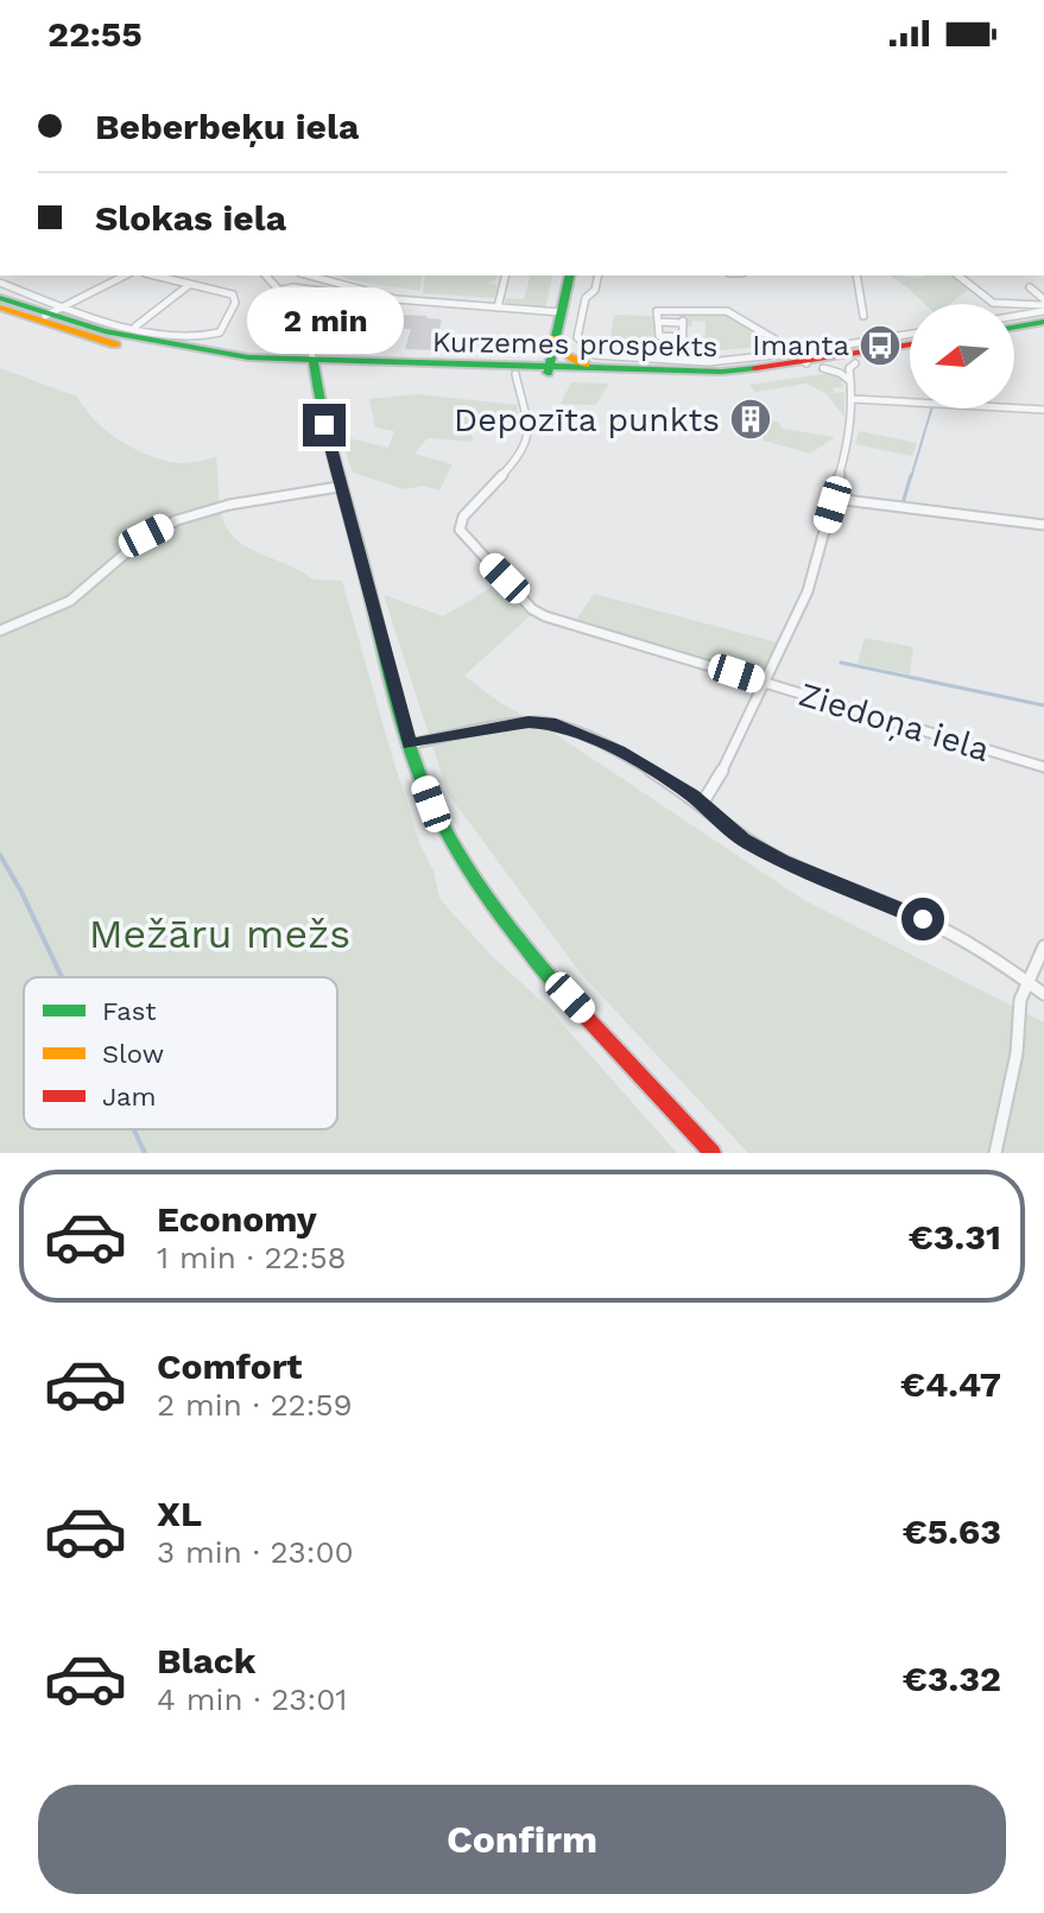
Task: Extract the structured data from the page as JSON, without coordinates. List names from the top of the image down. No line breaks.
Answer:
{"streets":{"main road":["Kurzemes prospekts"],"street":["Ziedoņa iela"]},"crossings":[["Kurzemes prospekts","Ziedoņa iela"]],"parks":["Mežāru mežs"],"places":{"bus stop":["Imanta"],"building":["Depozīta punkts"]},"legend":["Fast","Slow","Jam"],"north":"left","page":{"status":"22:55","banner":["Beberbeķu iela","Slokas iela"],"bubble":"2 min","list":[{"name":"Economy","note":"1 min · 22:58","value":"€3.31"},{"name":"Comfort","note":"2 min · 22:59","value":"€4.47"},{"name":"XL","note":"3 min · 23:00","value":"€5.63"},{"name":"Black","note":"4 min · 23:01","value":"€3.32"}],"buttons":"Confirm"}}
